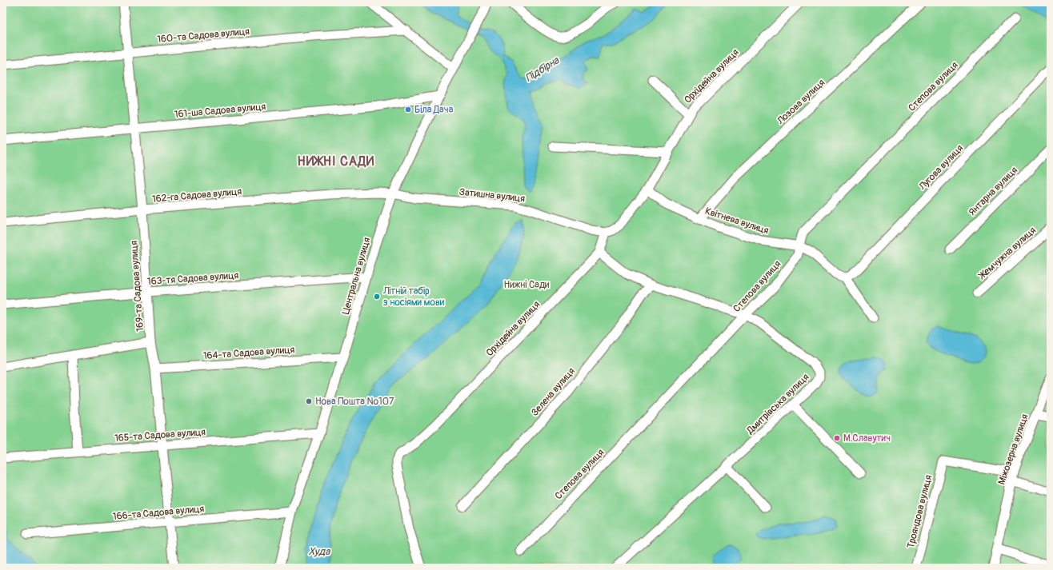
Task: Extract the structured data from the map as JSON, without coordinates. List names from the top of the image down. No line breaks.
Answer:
{"streets":{"street":["160-та Садова вулиця","Орхідейна вулиця","Степова вулиця","Лозова вулиця","161-ша Садова вулиця","Лугова вулиця","Янтарна вулиця","162-га Садова вулиця","Затишна вулиця","Квітнева вулиця","Жемчужна вулиця","Центральна вулиця","163-тя Садова вулиця","169-та Садова вулиця","164-та Садова вулиця","Зелена вулиця","Дмитрівська вулиця","165-та Садова вулиця","Міжозерна вулиця","Трояндова вулиця","166-та Садова вулиця"]},"crossings":[["160-та Садова вулиця","169-та Садова вулиця"],["Орхідейна вулиця","Затишна вулиця"],["Орхідейна вулиця","Квітнева вулиця"],["Орхідейна вулиця","Дмитрівська вулиця"],["Степова вулиця","Квітнева вулиця"],["Степова вулиця","Дмитрівська вулиця"],["Лозова вулиця","Квітнева вулиця"],["161-ша Садова вулиця","Центральна вулиця"],["161-ша Садова вулиця","169-та Садова вулиця"],["Лугова вулиця","Квітнева вулиця"],["162-га Садова вулиця","Затишна вулиця"],["162-га Садова вулиця","Центральна вулиця"],["162-га Садова вулиця","169-та Садова вулиця"],["Затишна вулиця","Центральна вулиця"],["Центральна вулиця","163-тя Садова вулиця"],["Центральна вулиця","164-та Садова вулиця"],["Центральна вулиця","165-та Садова вулиця"],["Центральна вулиця","166-та Садова вулиця"],["163-тя Садова вулиця","169-та Садова вулиця"],["169-та Садова вулиця","164-та Садова вулиця"],["169-та Садова вулиця","165-та Садова вулиця"],["169-та Садова вулиця","166-та Садова вулиця"],["Зелена вулиця","Дмитрівська вулиця"],["Міжозерна вулиця","Трояндова вулиця"]],"districts":["НИЖНІ САДИ"],"water":["Підбірна","Худа"],"parks":["Нижні Сади"],"places":["Біла Дача","Літній табір з носіями мови","Нова Пошта №107","М.Славутич"]}
